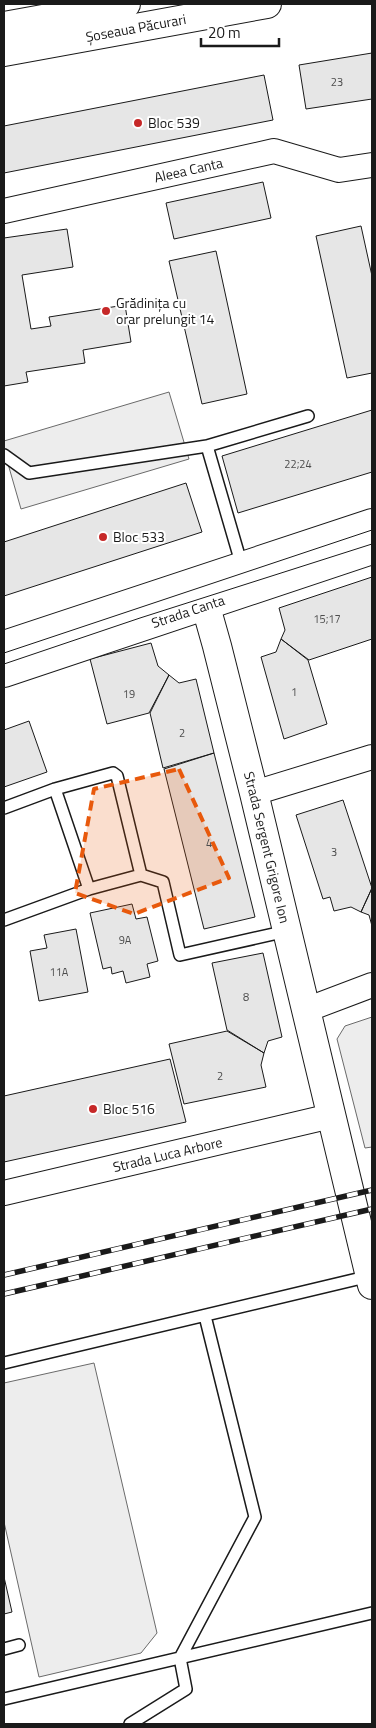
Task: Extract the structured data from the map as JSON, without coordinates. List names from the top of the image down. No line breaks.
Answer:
{"streets":{"main road":["Șoseaua Păcurari","Strada Canta","Strada Sergent Grigore Ion"],"street":["Aleea Canta","Strada Luca Arbore"]},"crossings":[["Strada Canta","Strada Sergent Grigore Ion"],["Strada Sergent Grigore Ion","Strada Luca Arbore"]],"places":["Bloc 539","Grădinița cu orar prelungit 14","Bloc 533","Bloc 516"],"house_numbers":["23","22;24","15;17","1","19","2","4","3","9A","11A","8","2"],"scale_bar":"20 m"}
